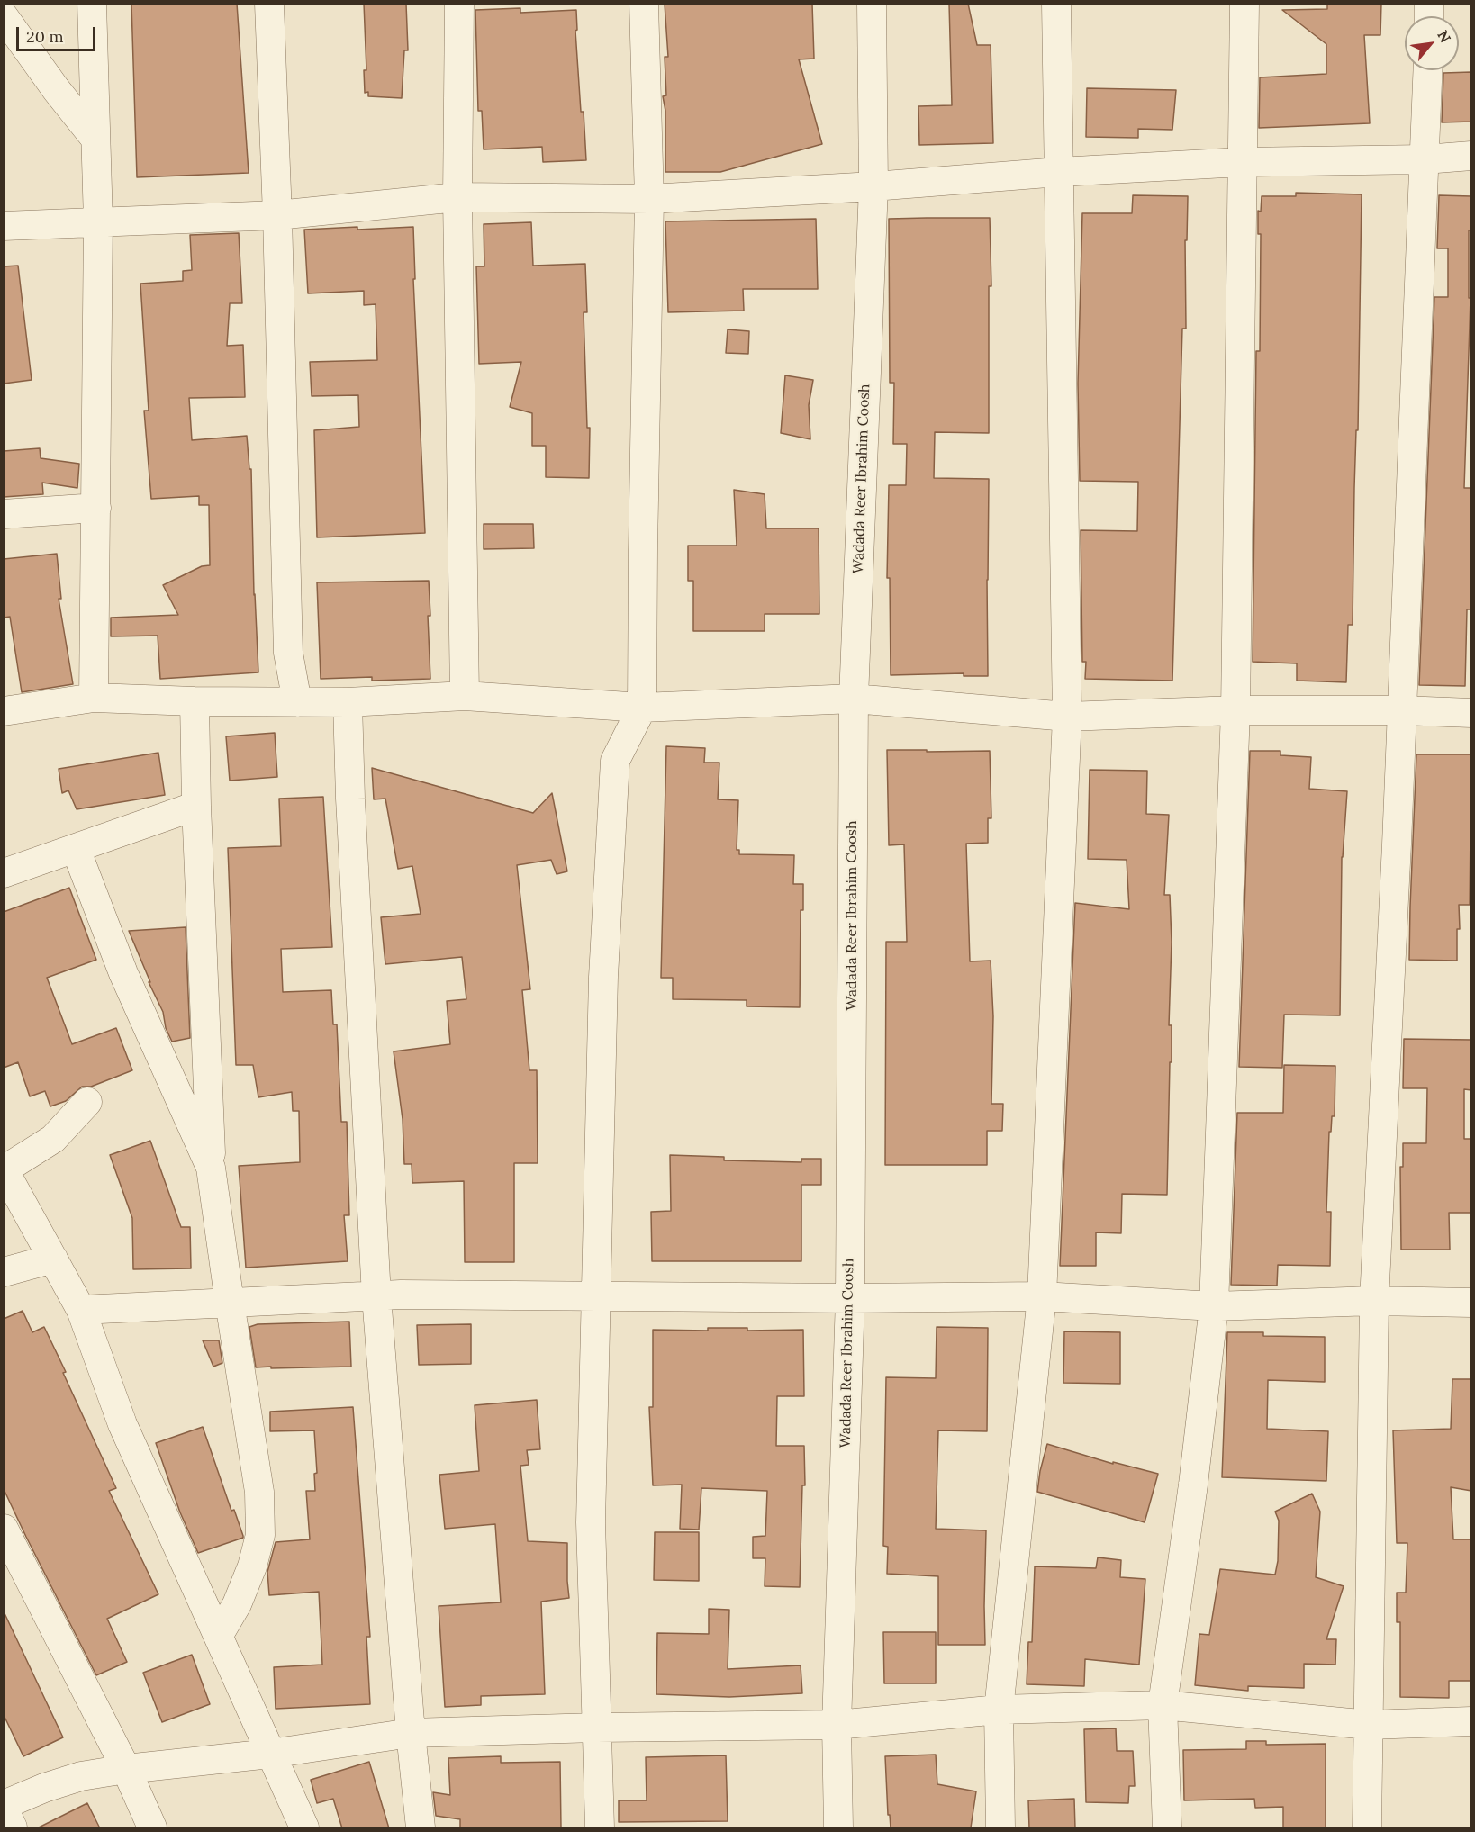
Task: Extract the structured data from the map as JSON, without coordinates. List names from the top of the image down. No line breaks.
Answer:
{"streets":{"street":["Wadada Reer Ibrahim Coosh"]},"scale_bar":"20 m","north":"top right"}
